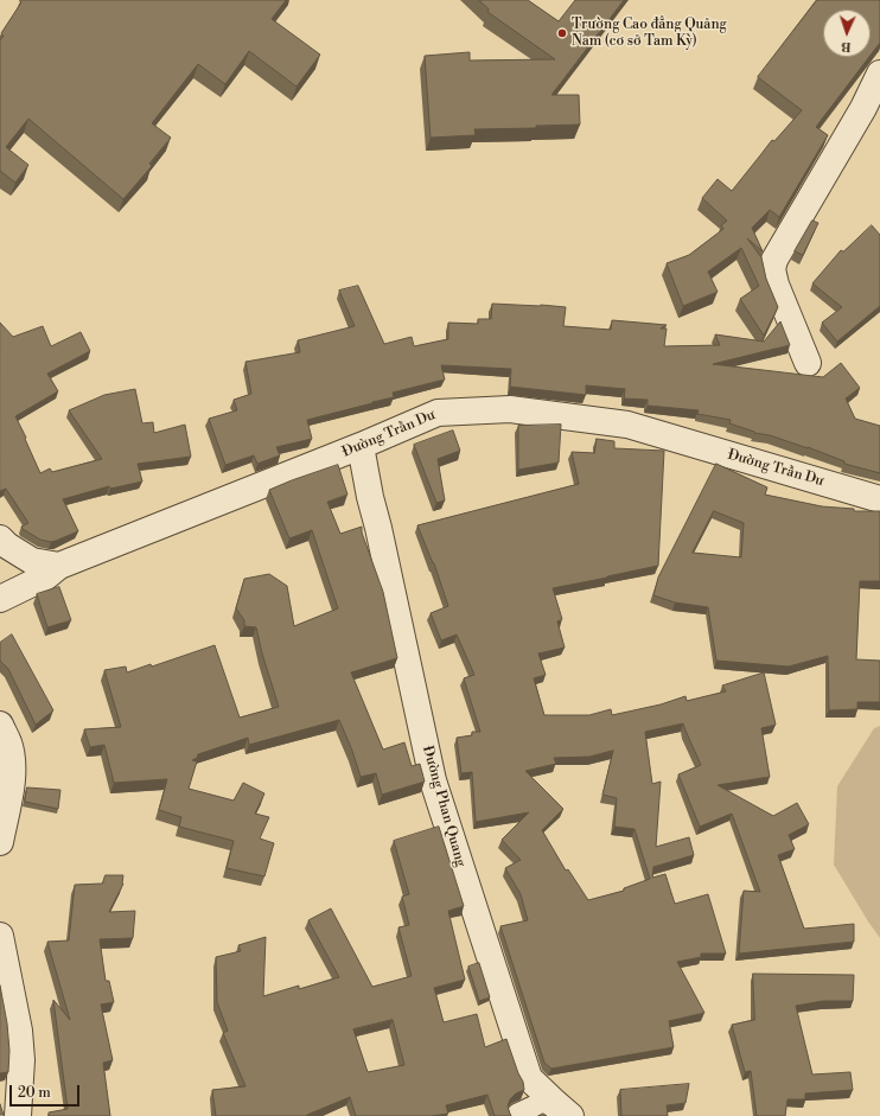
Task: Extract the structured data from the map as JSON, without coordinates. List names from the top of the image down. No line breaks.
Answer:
{"streets":{"street":["Đường Trần Dư","Đường Phan Quang"]},"crossings":[["Đường Trần Dư","Đường Phan Quang"]],"places":["Trường Cao đẳng Quảng Nam (cơ sở Tam Kỳ)"],"scale_bar":"20 m","north":"bottom"}
